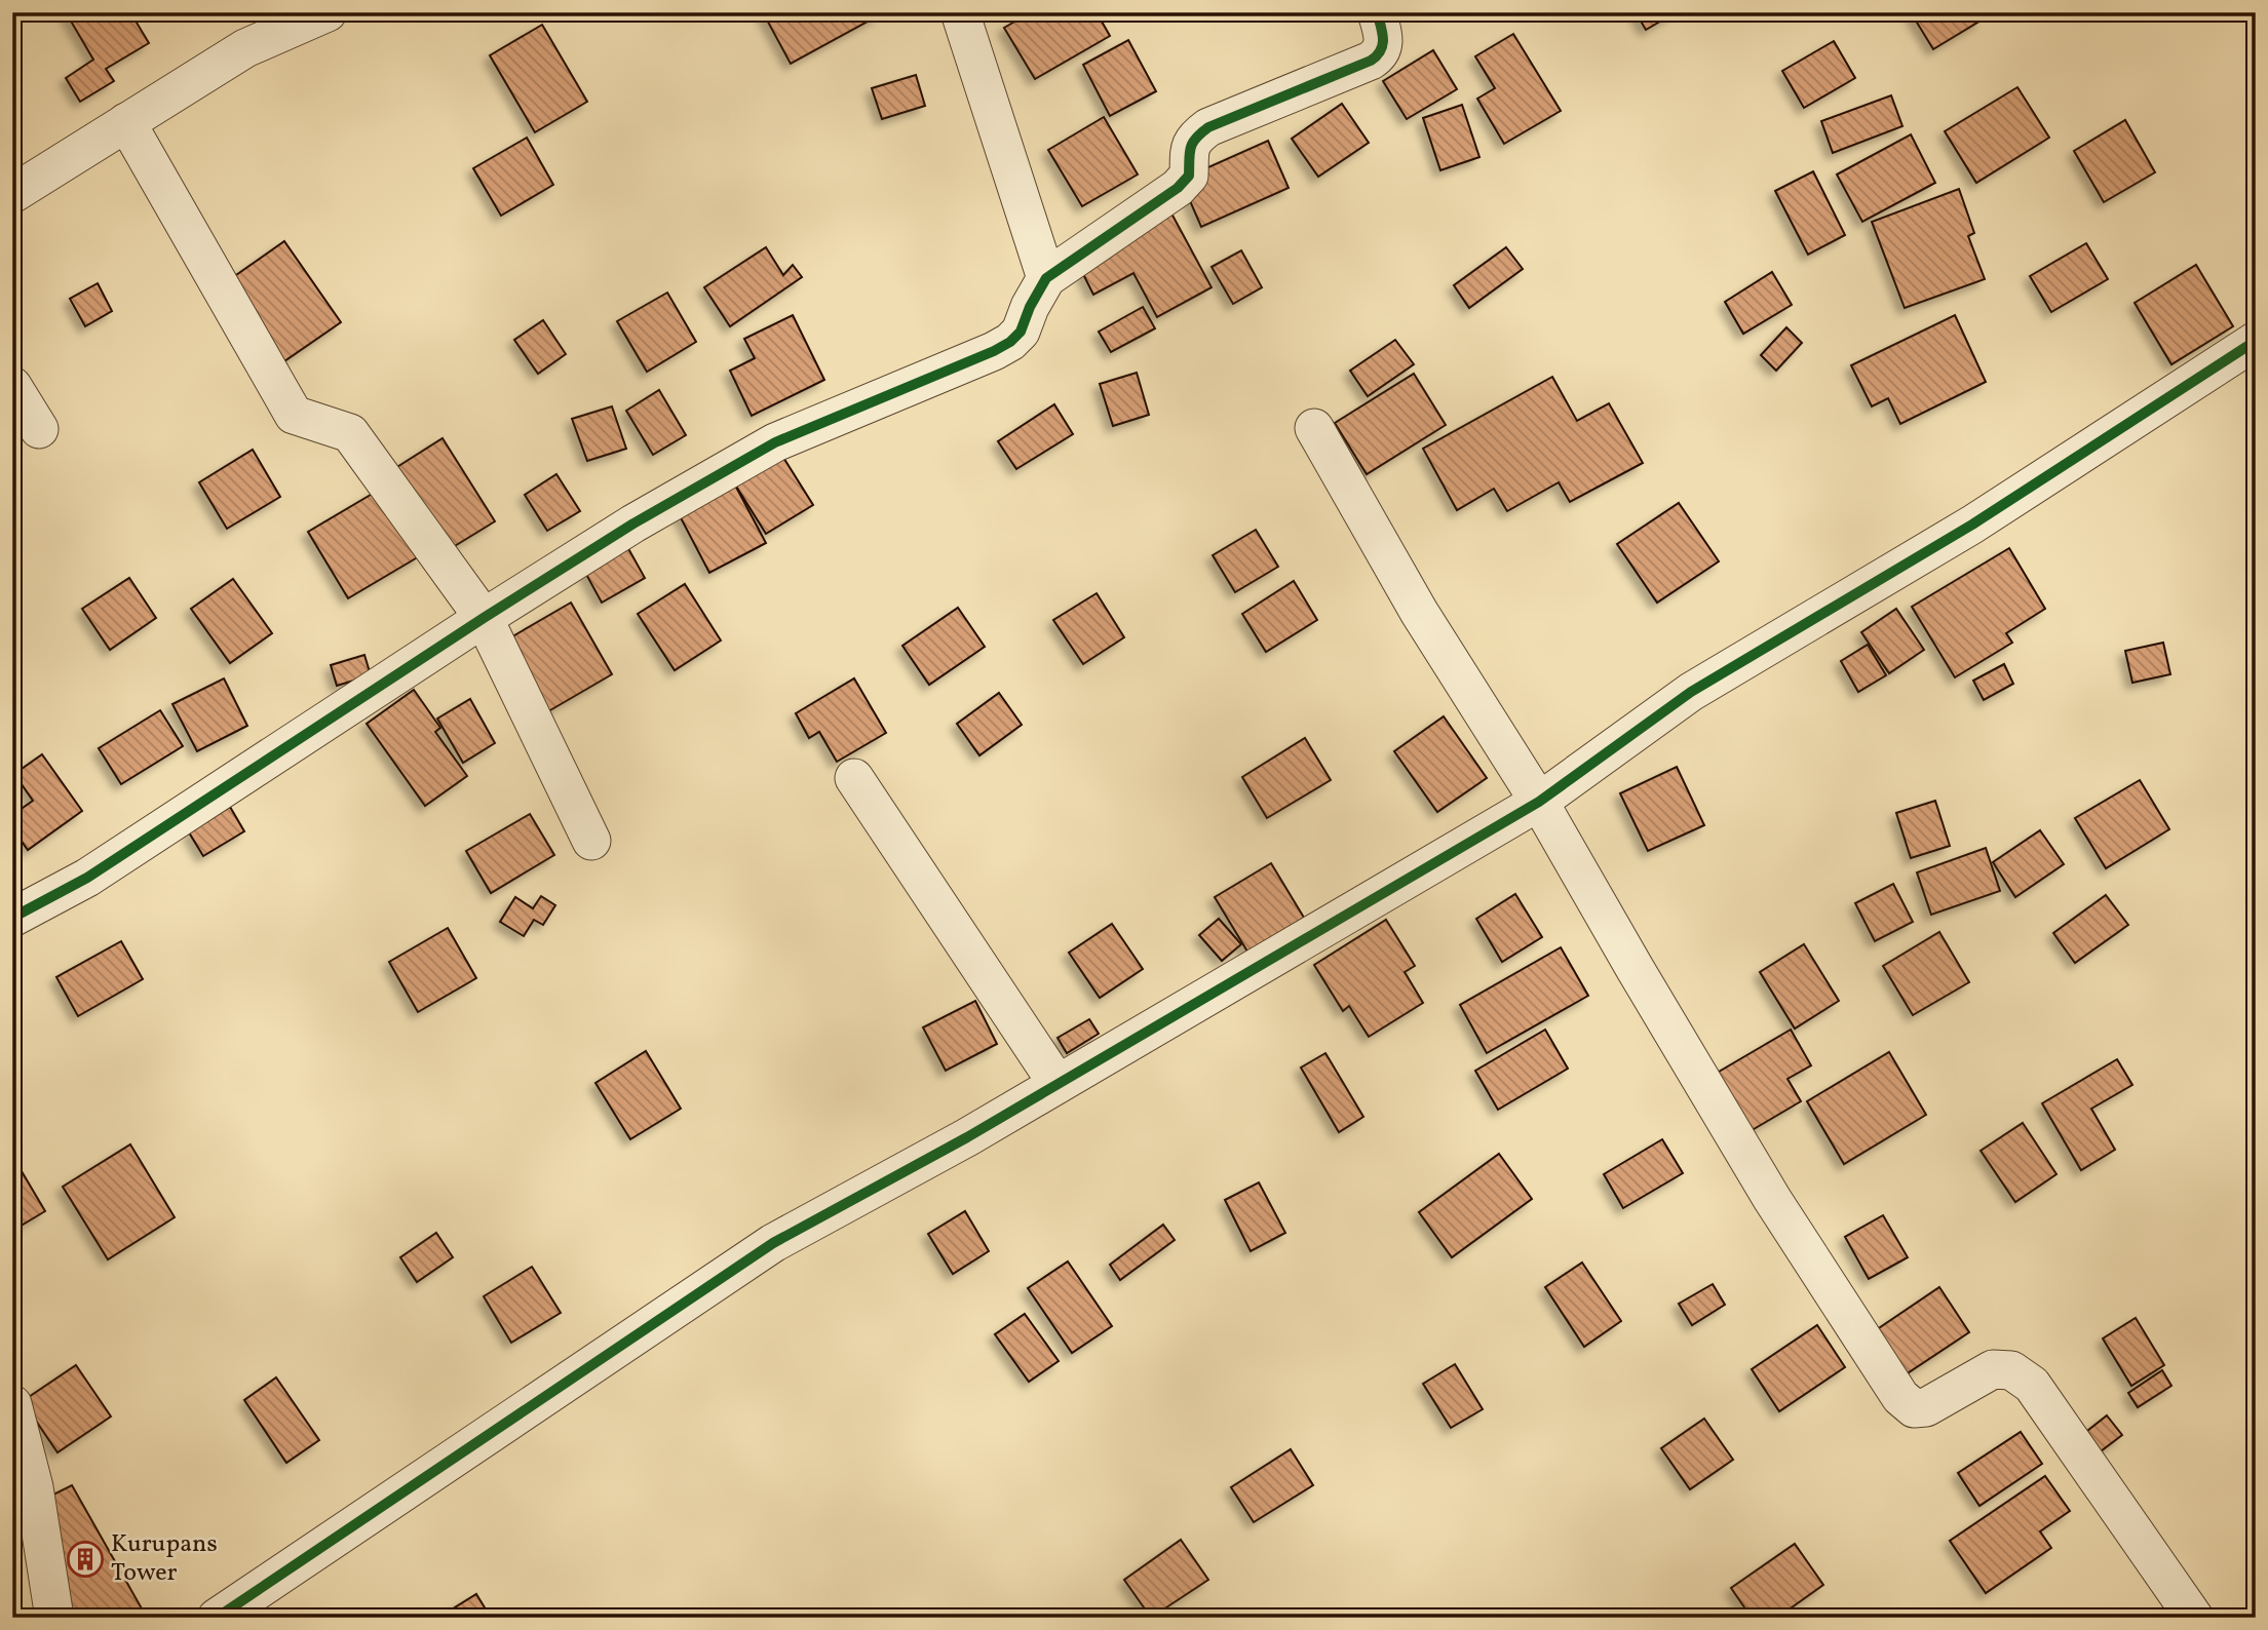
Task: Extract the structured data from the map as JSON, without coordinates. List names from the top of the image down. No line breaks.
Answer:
{"places":{"building":["Kurupans Tower"]}}
